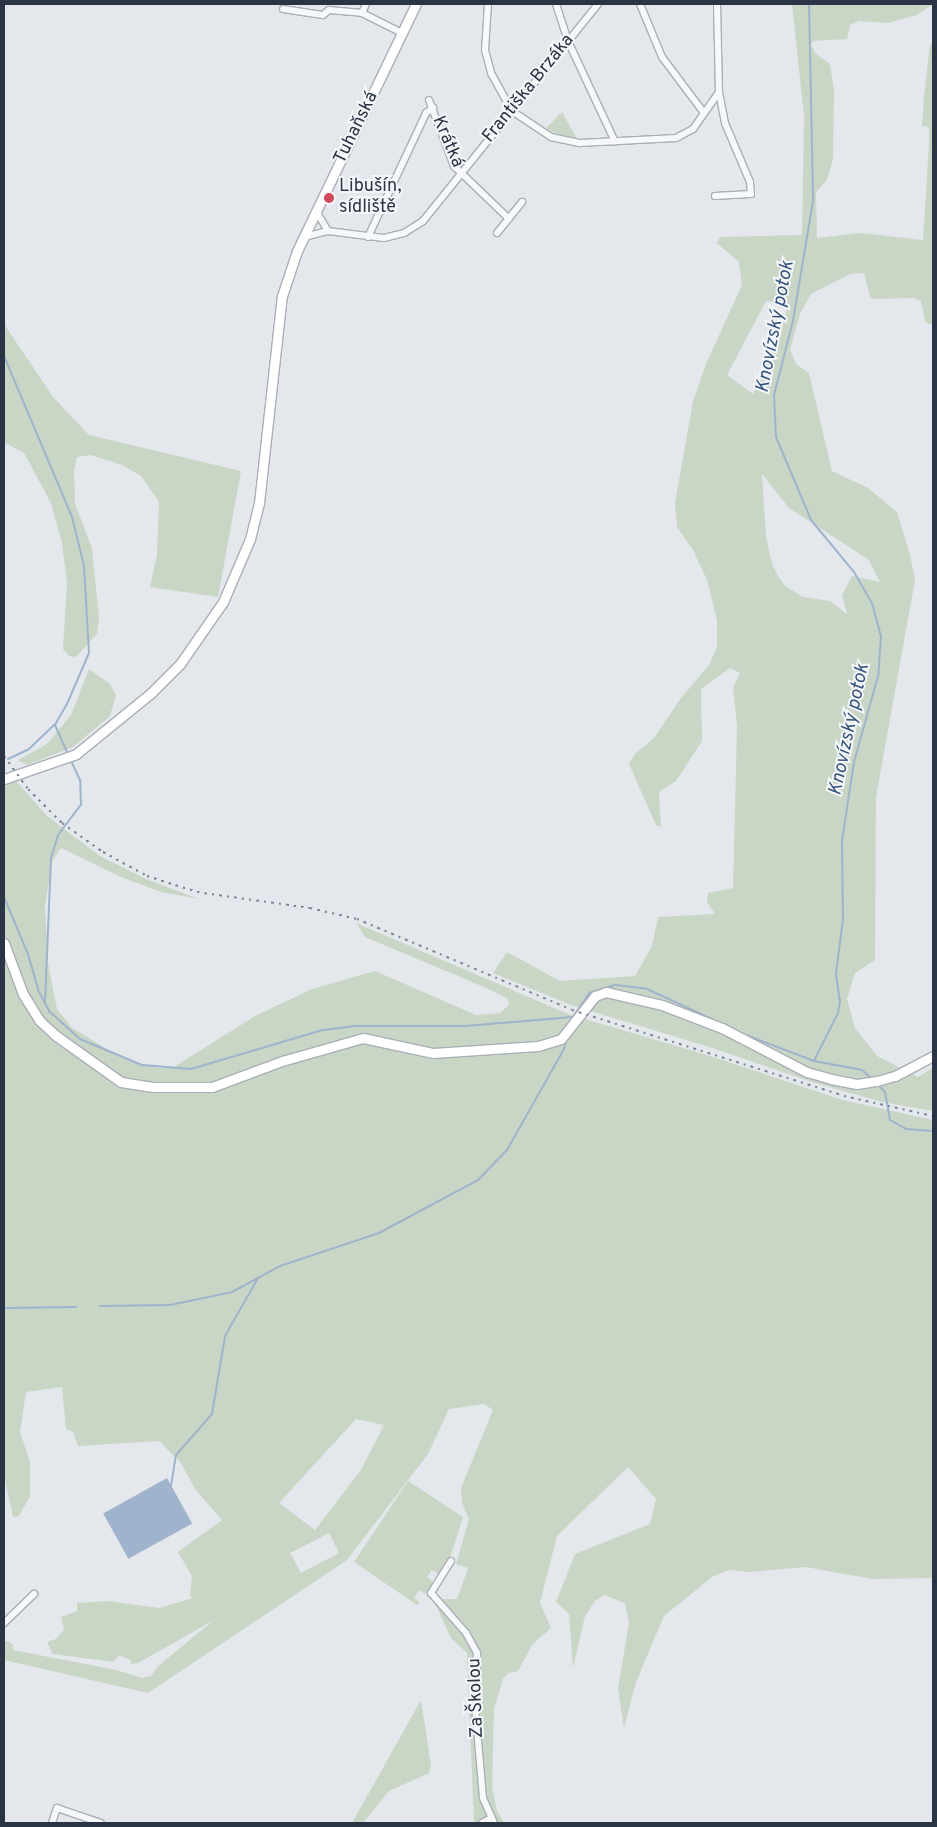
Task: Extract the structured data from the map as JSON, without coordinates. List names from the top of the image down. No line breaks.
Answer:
{"streets":{"street":["Františka Brzáka","Tuhaňská","Krátká","Za Školou"]},"crossings":[["Františka Brzáka","Tuhaňská"],["Františka Brzáka","Krátká"]],"water":["Knovízský potok"],"places":["Libušín, sídliště"]}
